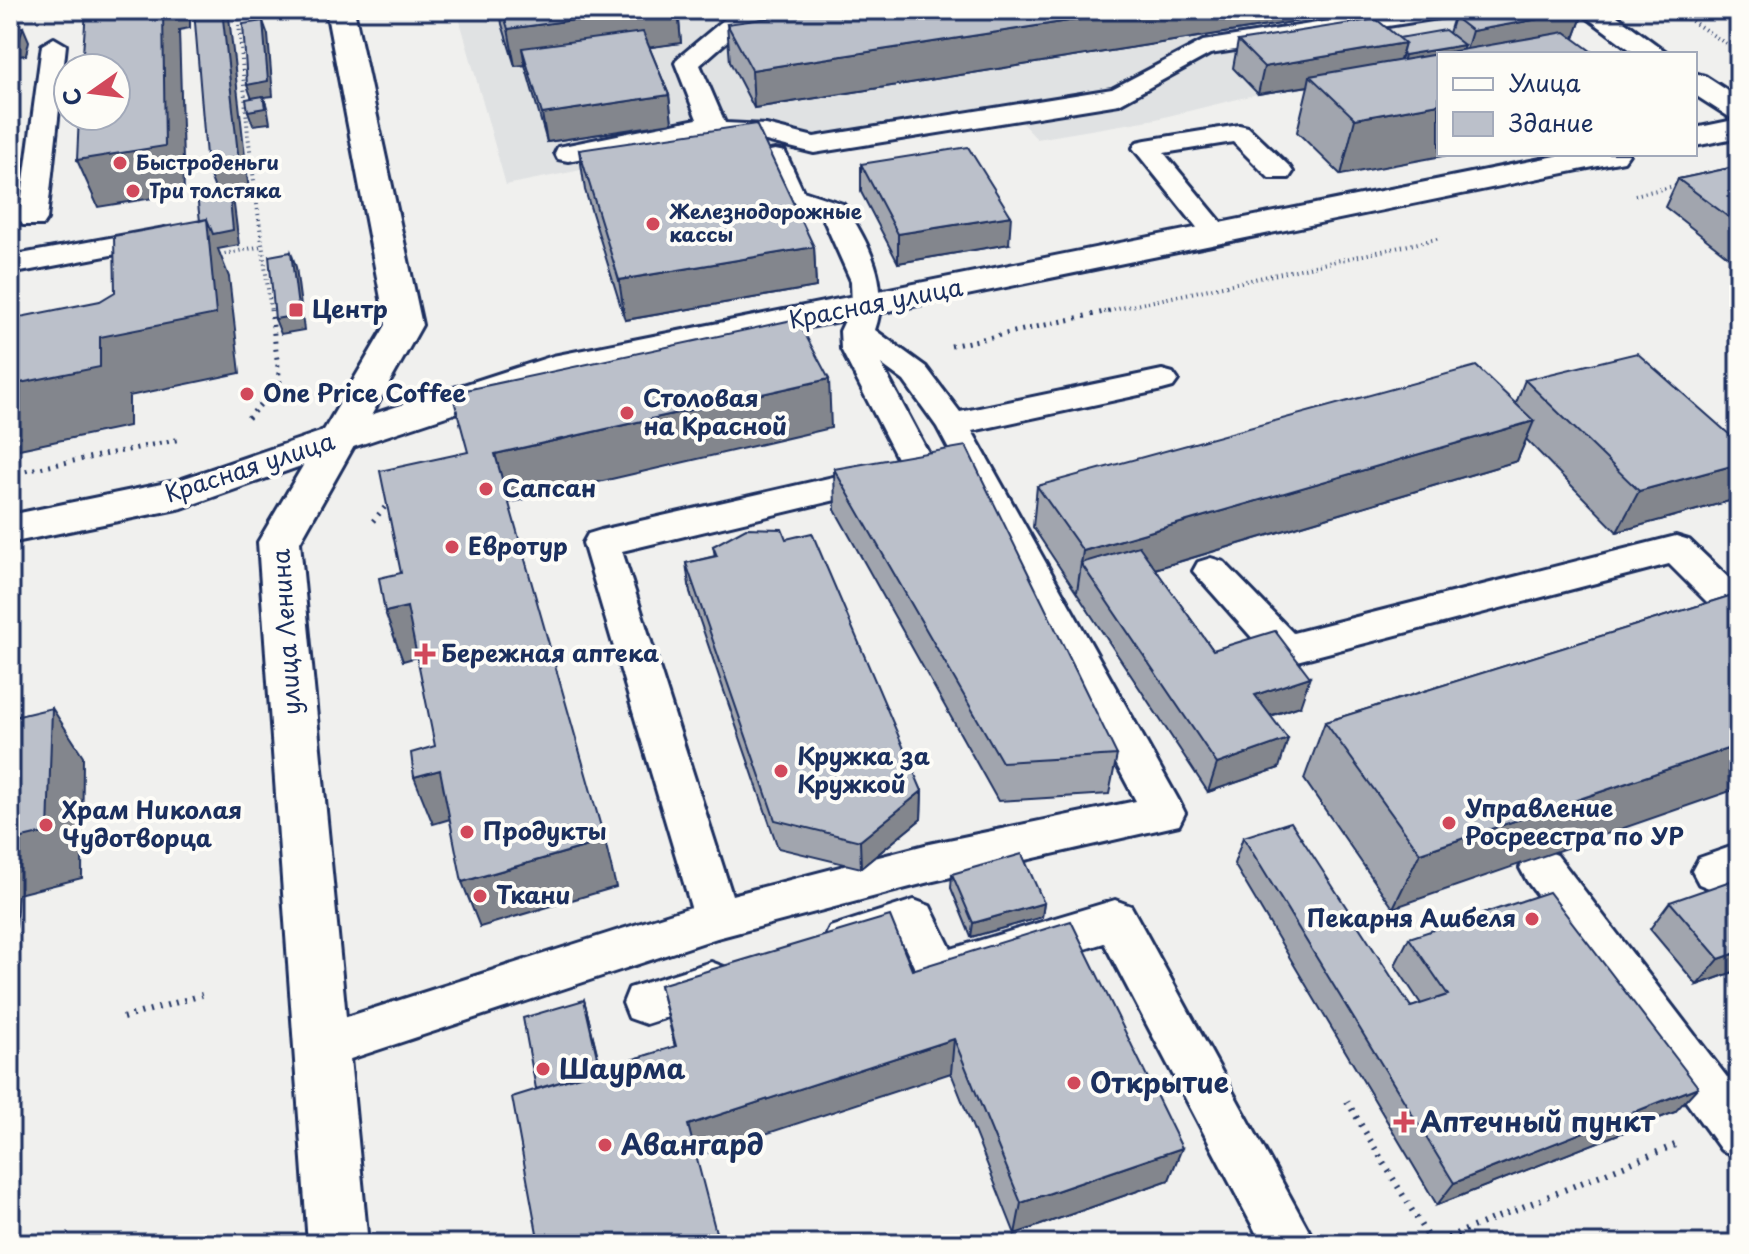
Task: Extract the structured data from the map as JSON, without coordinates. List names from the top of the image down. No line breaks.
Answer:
{"streets":{"street":["Красная улица","улица Ленина"]},"crossings":[["Красная улица","улица Ленина"]],"places":{"other":["Быстроденьги","Три толстяка","Железнодорожные кассы","One Price Coffee","Столовая на Красной","Сапсан","Евротур","Кружка за Кружкой","Управление Росреестра по УР","Храм Николая Чудотворца","Продукты","Ткани","Пекарня Ашбеля","Шаурма","Открытие","Авангард"],"transit":["Центр"],"health":["Бережная аптека","Аптечный пункт"]},"legend":["Улица","Здание"],"north":"left"}
